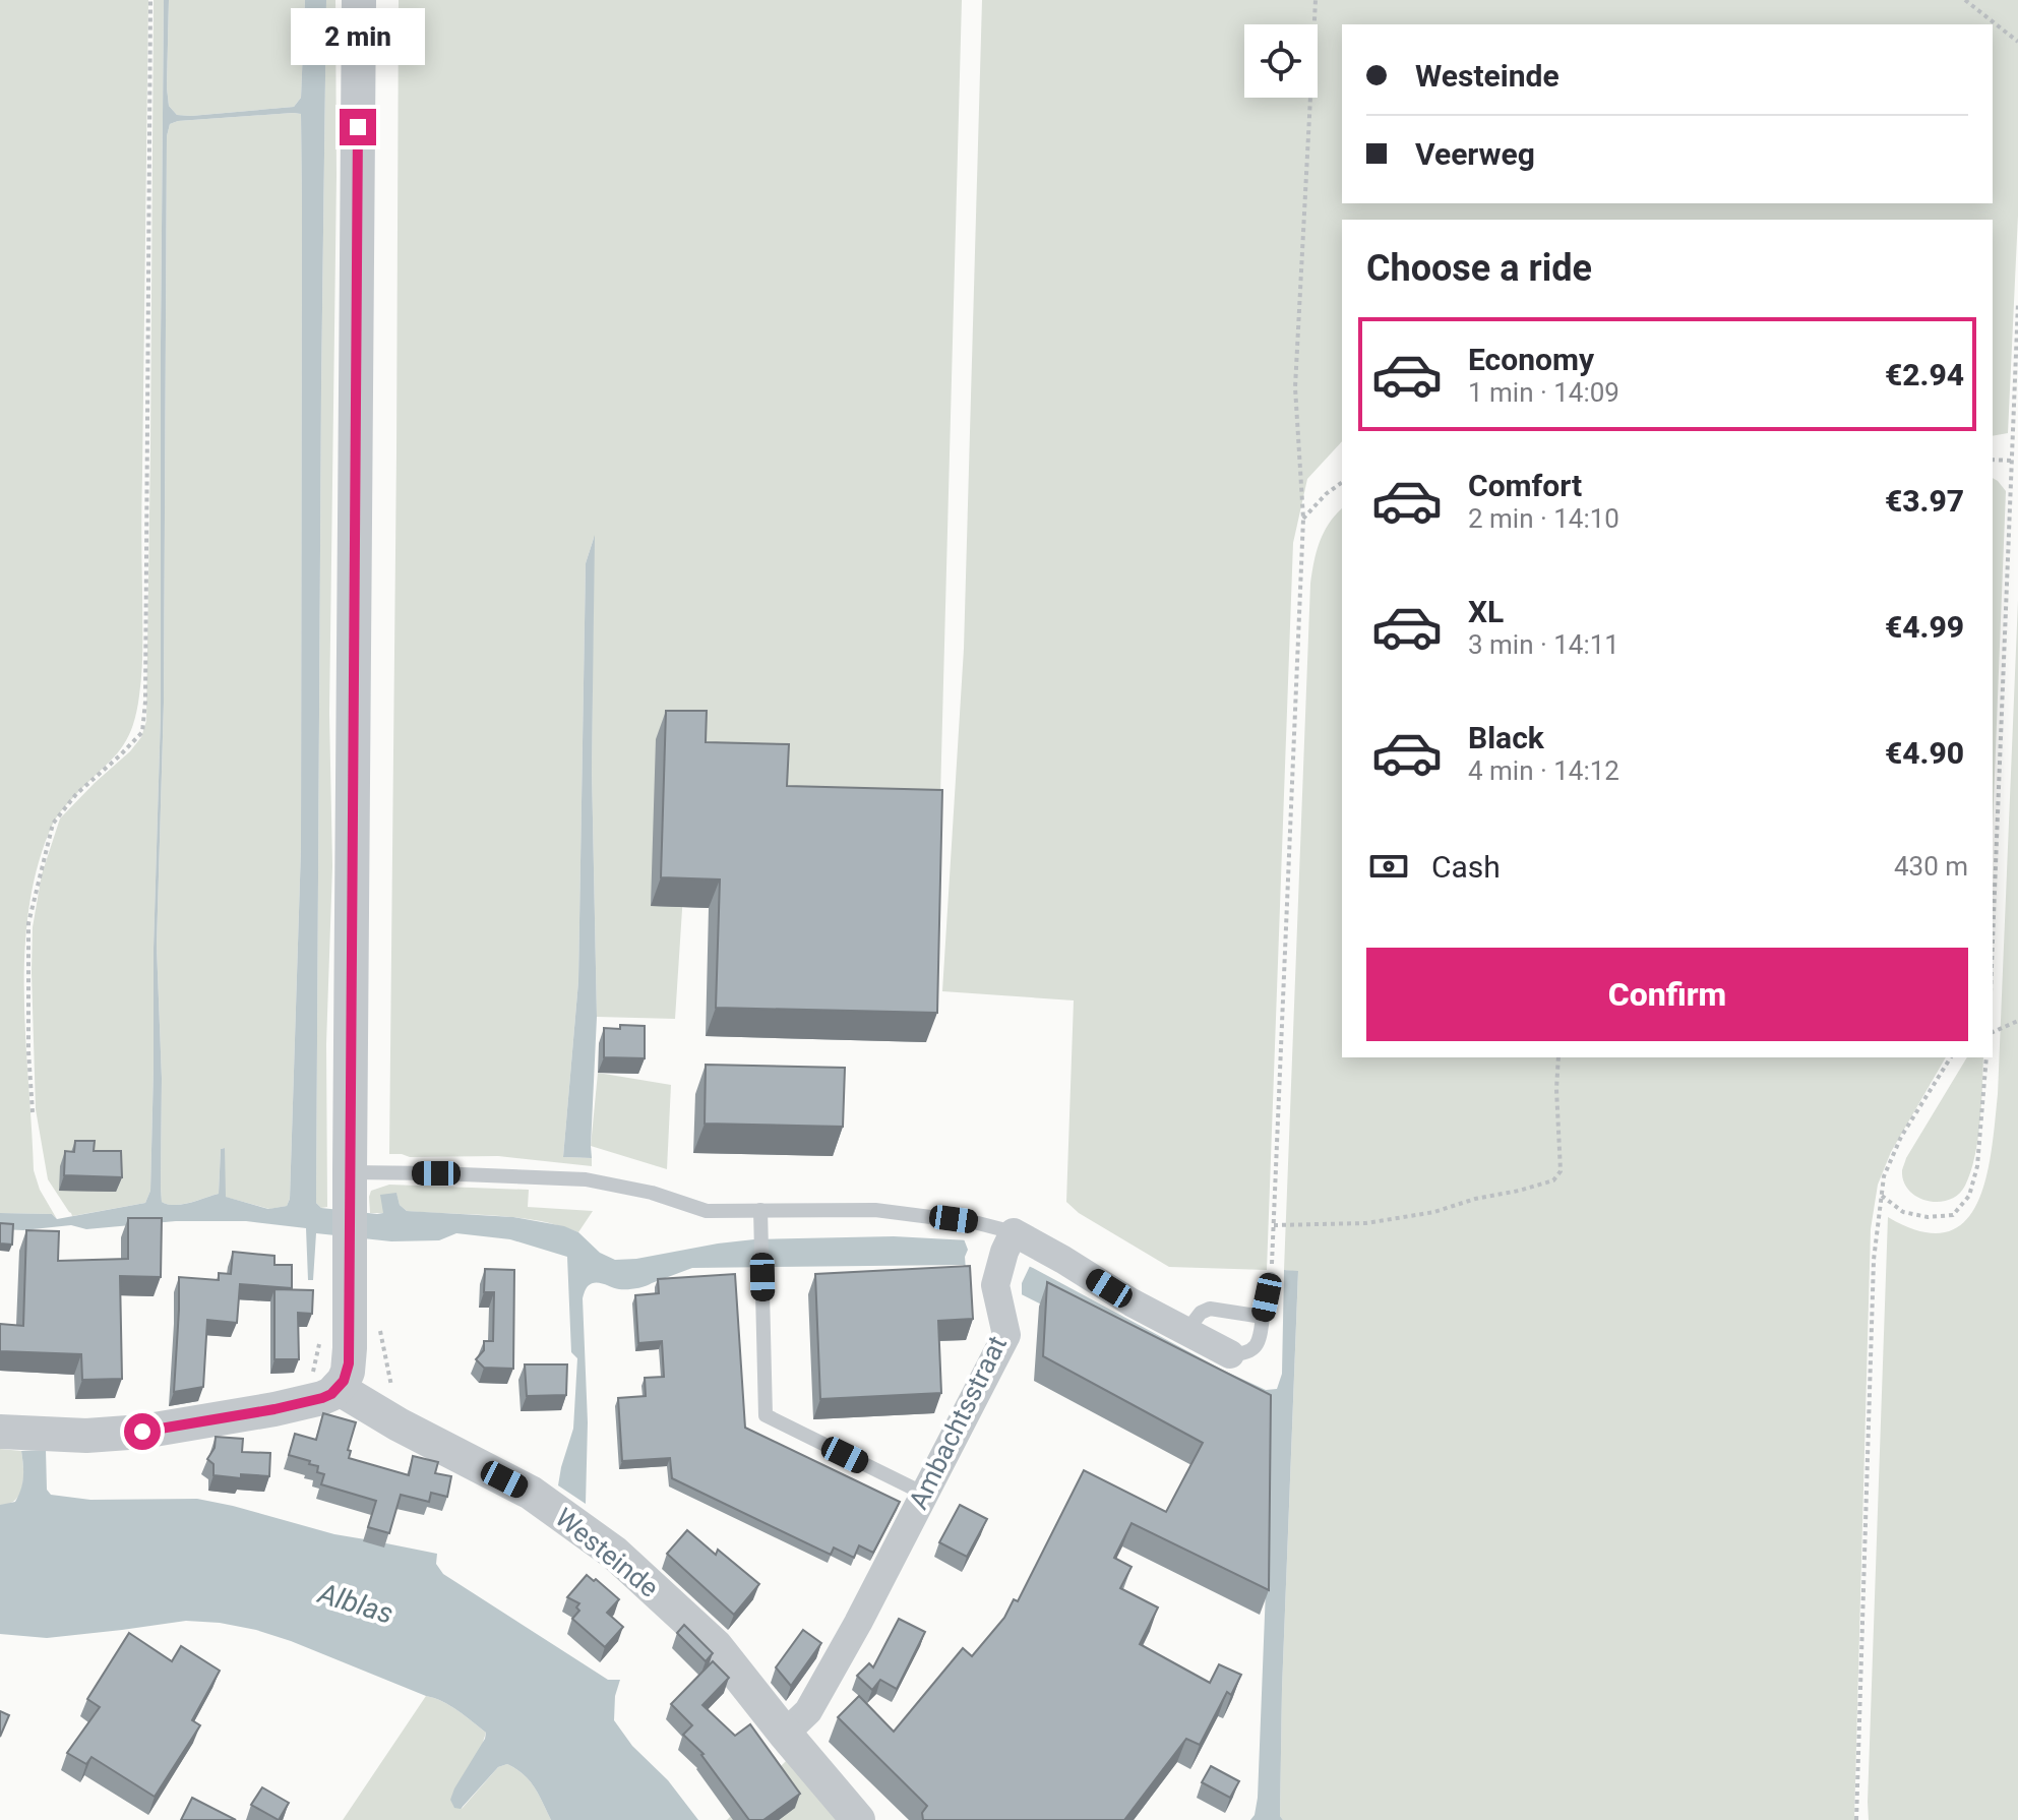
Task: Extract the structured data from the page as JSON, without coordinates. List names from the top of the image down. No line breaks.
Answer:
{"streets":{"street":["Ambachtsstraat","Westeinde"]},"crossings":[["Ambachtsstraat","Westeinde"]],"water":["Alblas"],"page":{"bubble":"2 min","banner":["Westeinde","Veerweg"],"heading":"Choose a ride","list":[{"name":"Economy","note":"1 min · 14:09","value":"€2.94"},{"name":"Comfort","note":"2 min · 14:10","value":"€3.97"},{"name":"XL","note":"3 min · 14:11","value":"€4.99"},{"name":"Black","note":"4 min · 14:12","value":"€4.90"}],"pay":["Cash","430 m"],"buttons":"Confirm"}}
